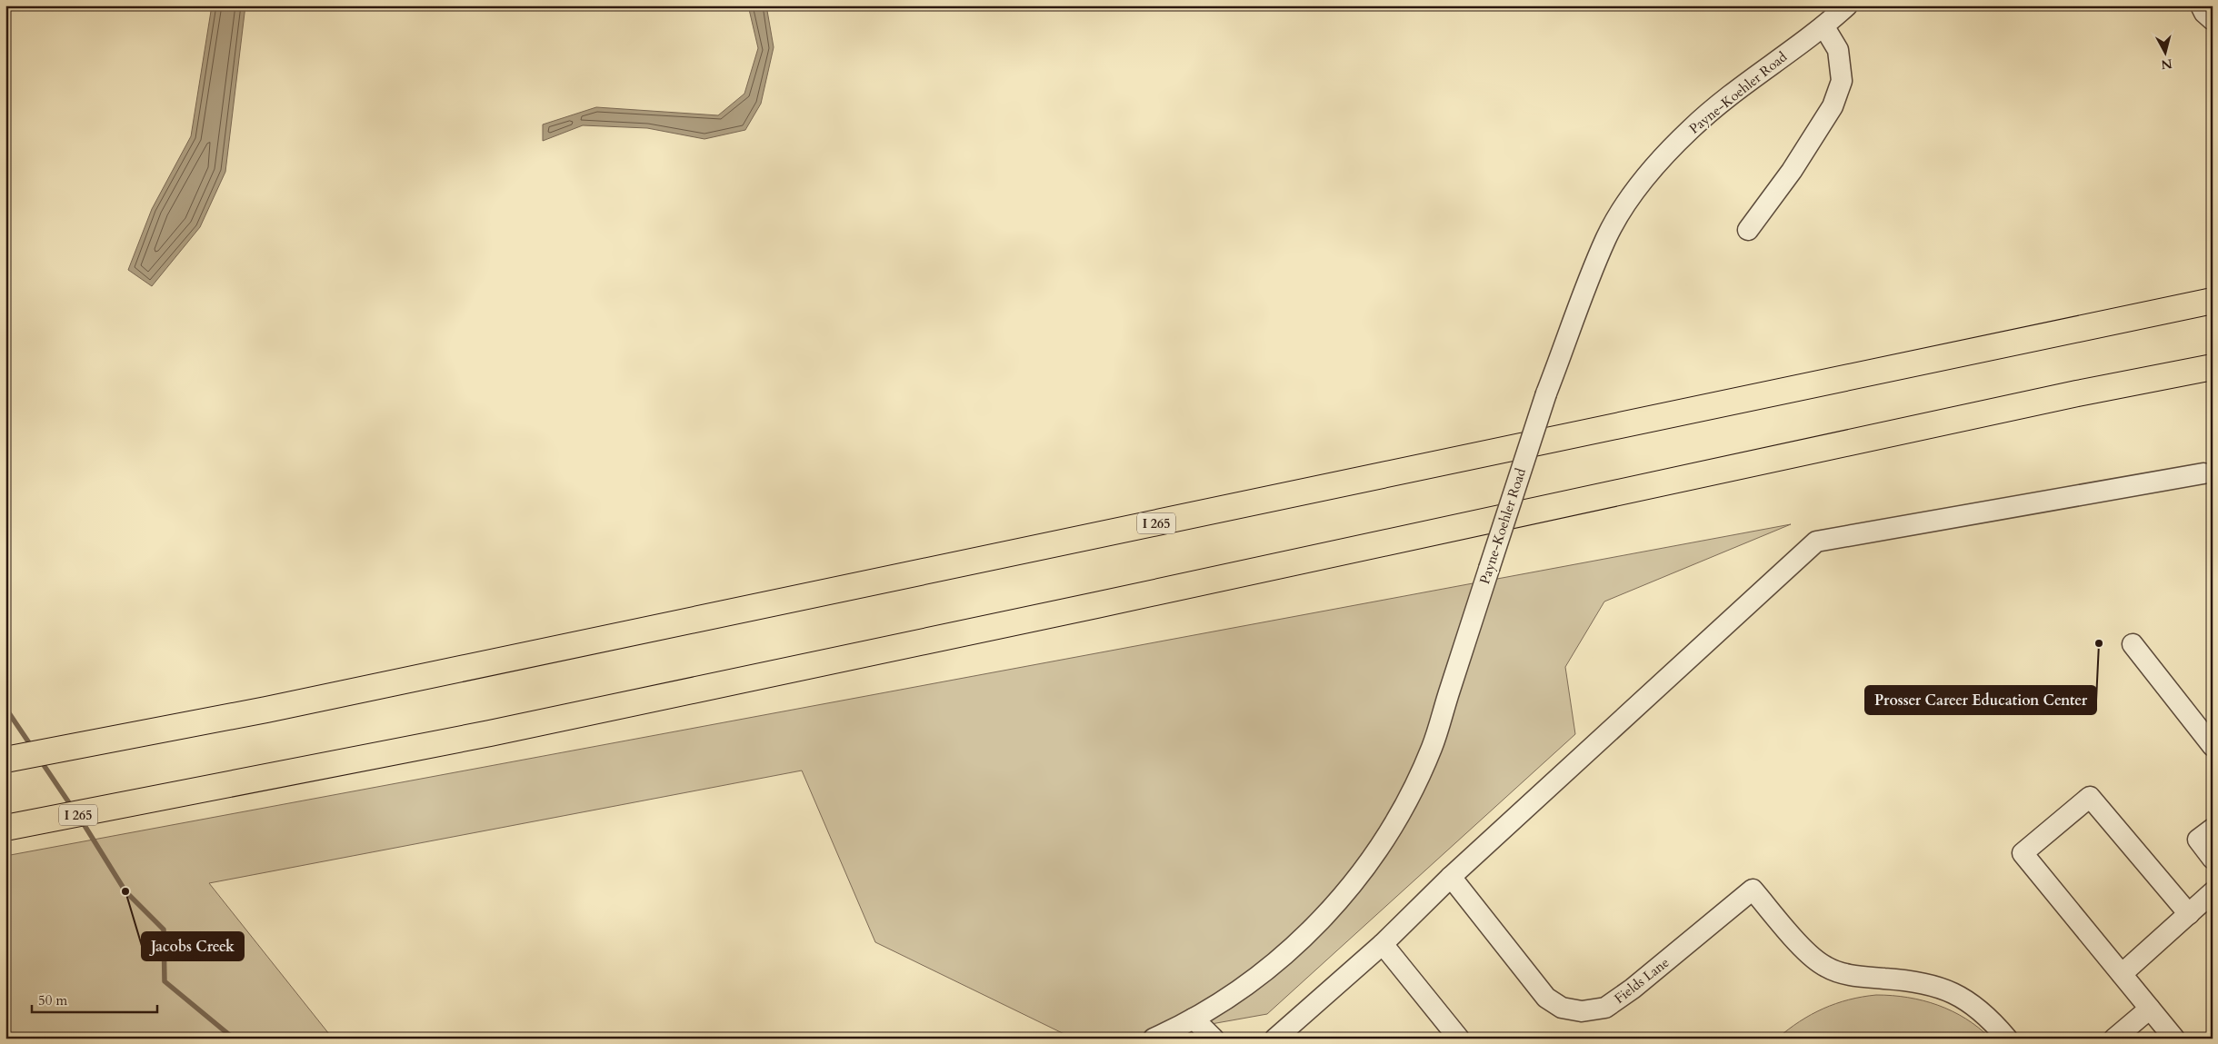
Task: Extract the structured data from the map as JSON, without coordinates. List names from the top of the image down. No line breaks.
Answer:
{"streets":{"highway":["I 265"],"street":["Payne-Koehler Road","Fields Lane"]},"places":["Prosser Career Education Center","Jacobs Creek"],"scale_bar":"50 m","north":"bottom"}
